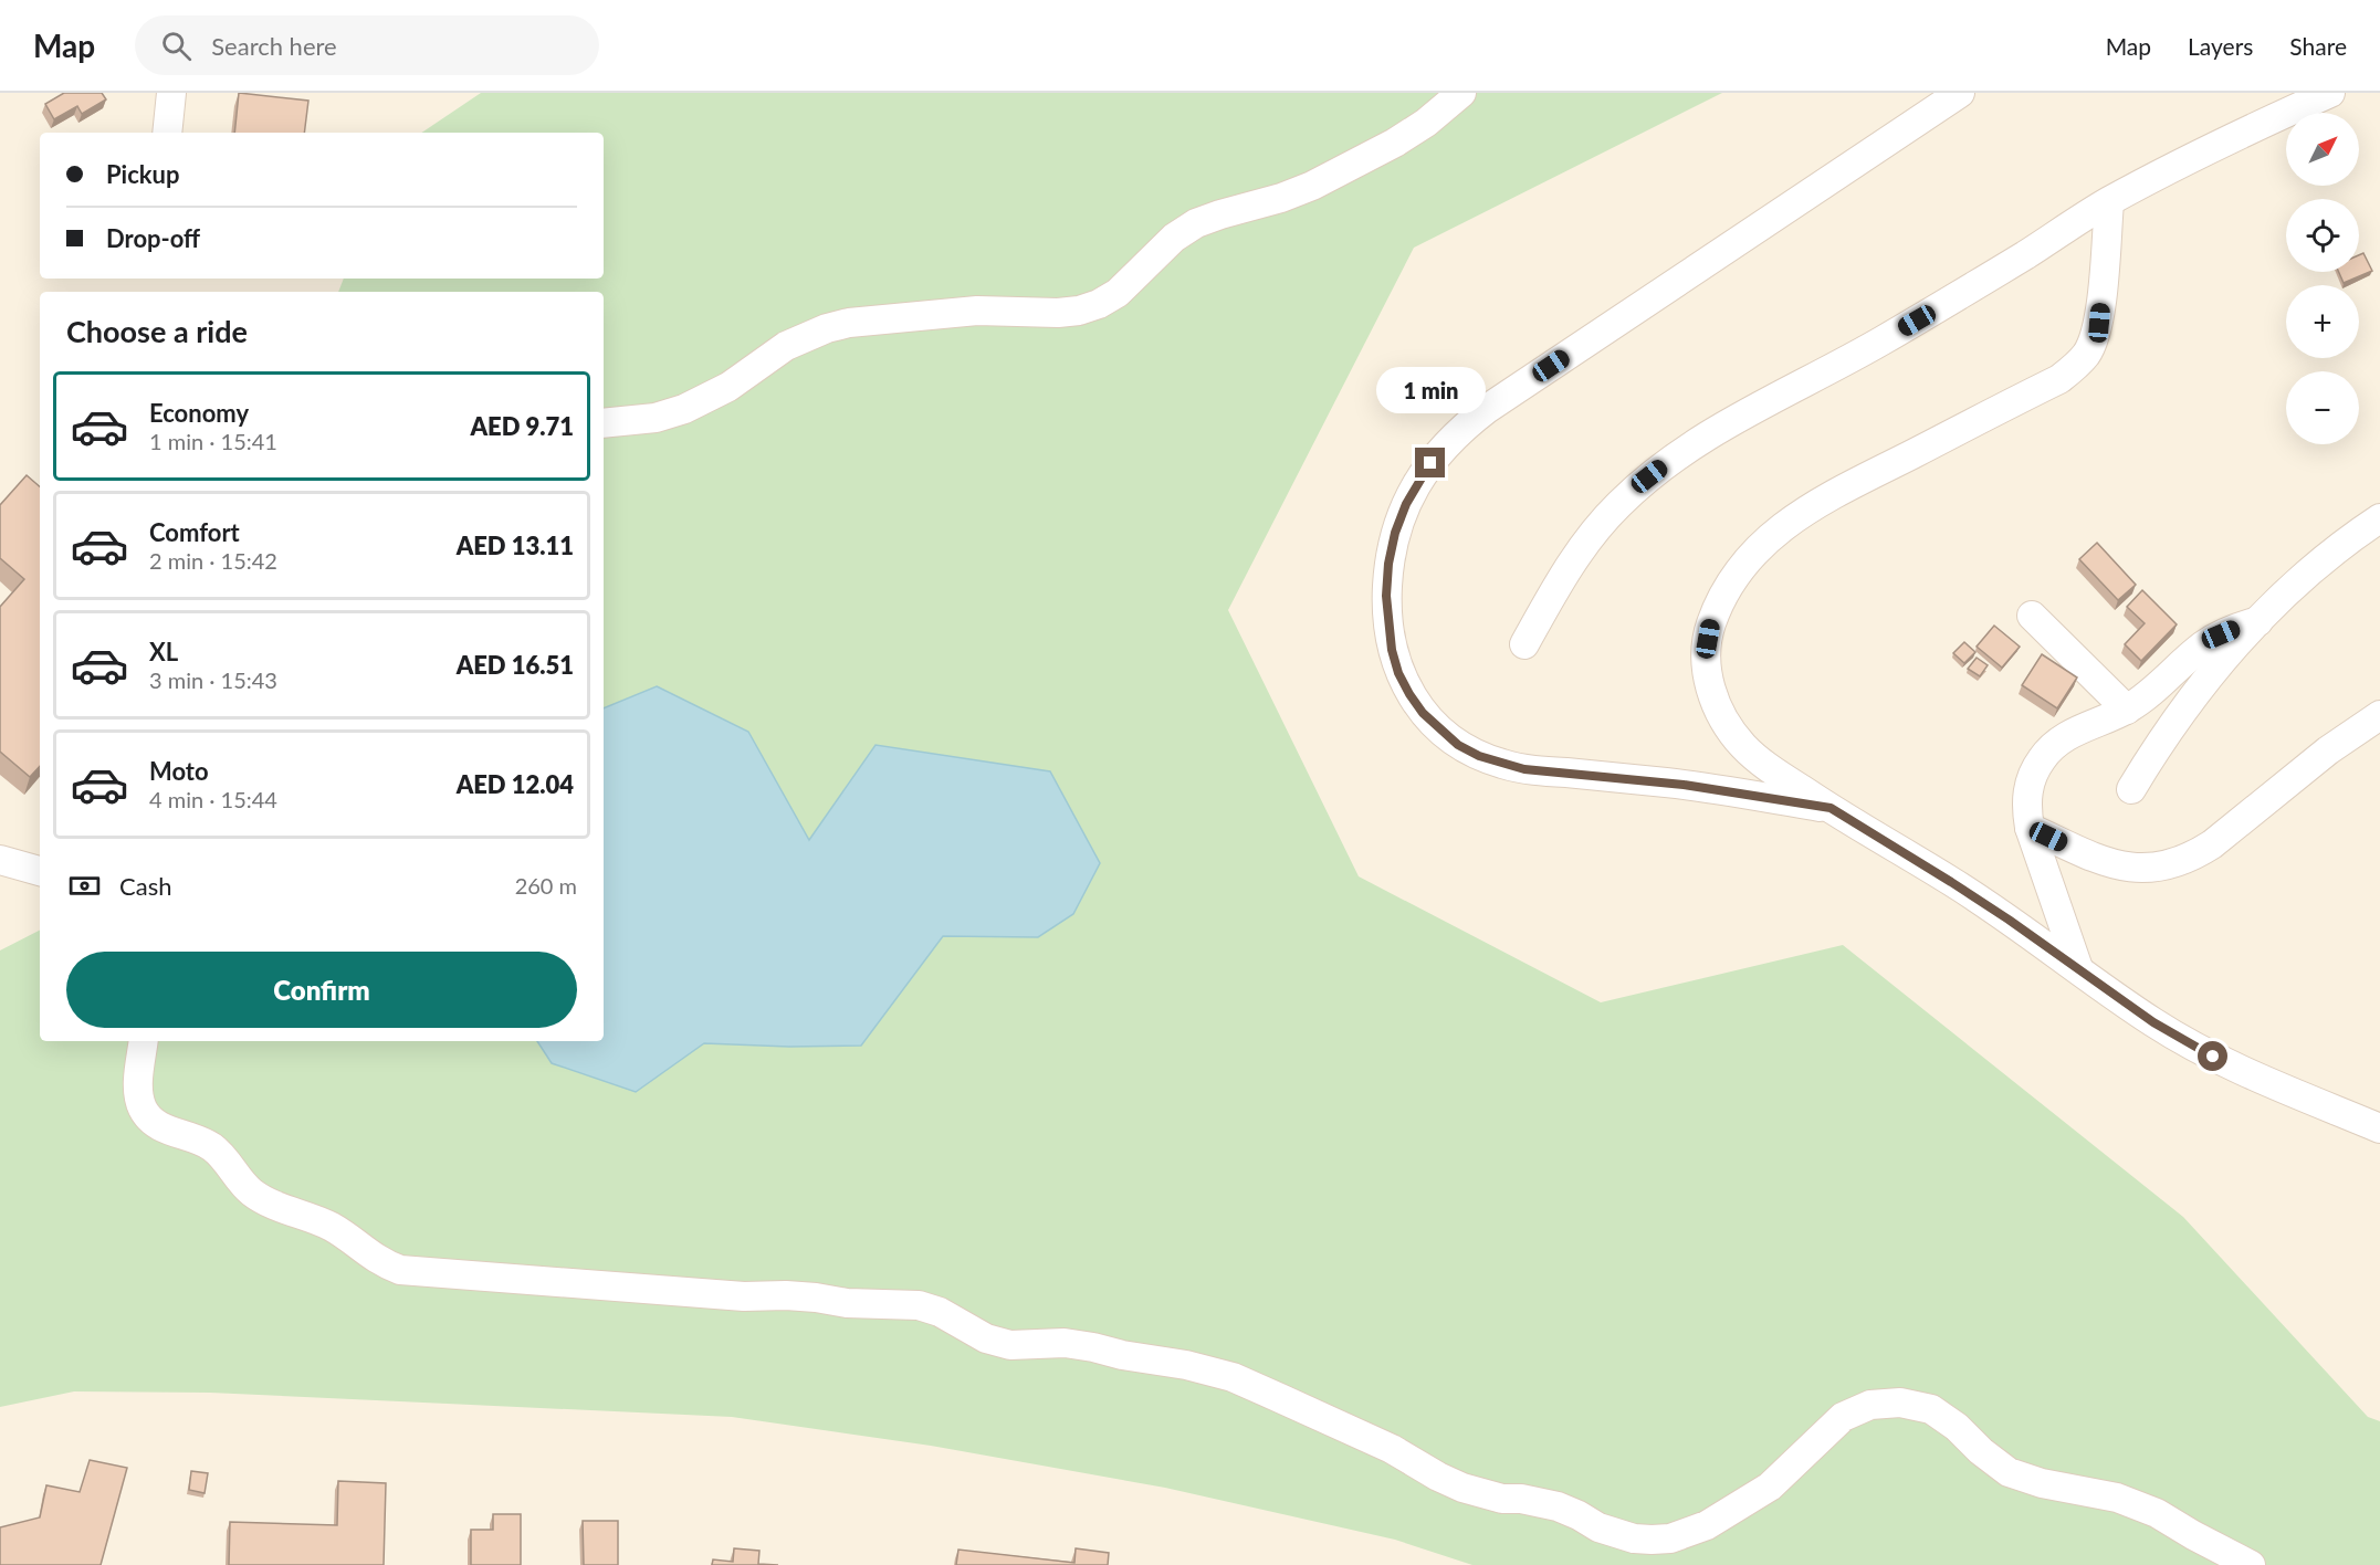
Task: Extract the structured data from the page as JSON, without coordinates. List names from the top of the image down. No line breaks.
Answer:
{"north":"top right","page":{"header":"Map","search":"Search here","nav":["Map","Layers","Share"],"map_buttons":["+","−"],"banner":["Pickup","Drop-off"],"heading":"Choose a ride","bubble":"1 min","list":[{"name":"Economy","note":"1 min · 15:41","value":"AED 9.71"},{"name":"Comfort","note":"2 min · 15:42","value":"AED 13.11"},{"name":"XL","note":"3 min · 15:43","value":"AED 16.51"},{"name":"Moto","note":"4 min · 15:44","value":"AED 12.04"}],"pay":["Cash","260 m"],"buttons":"Confirm"}}
